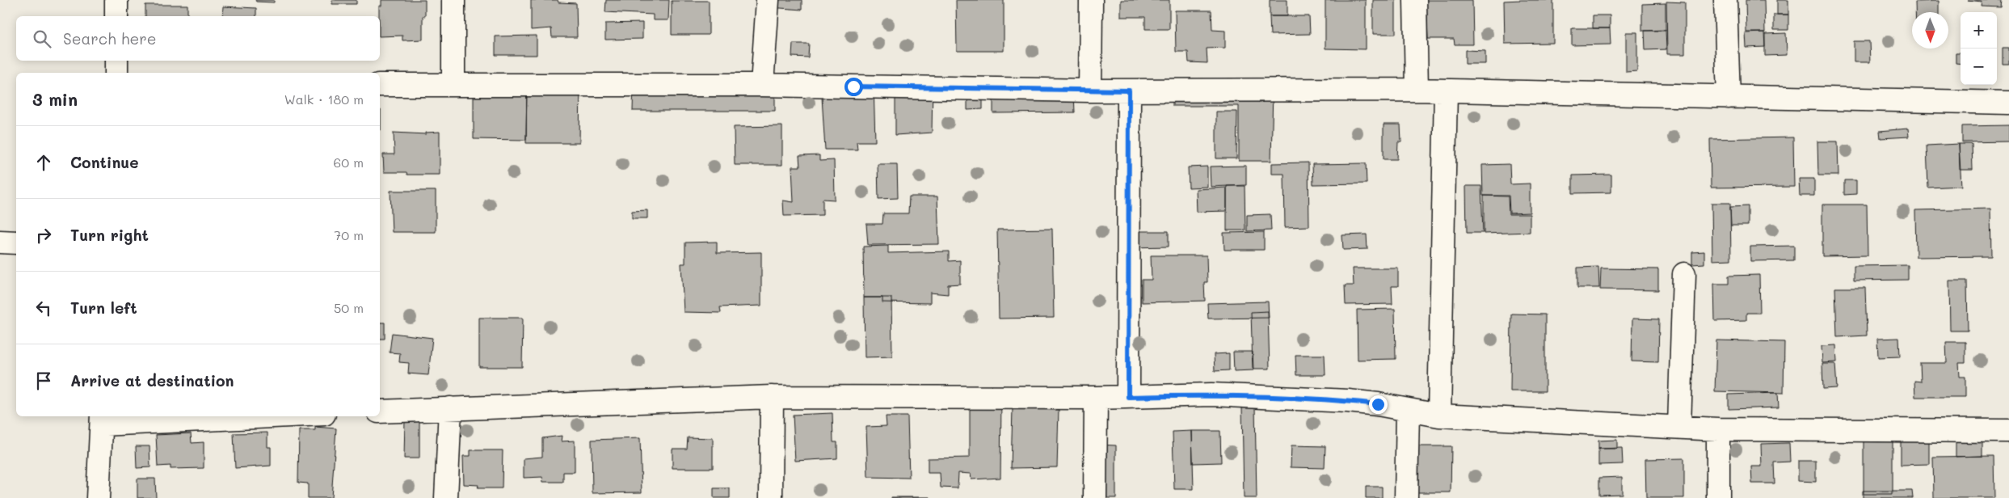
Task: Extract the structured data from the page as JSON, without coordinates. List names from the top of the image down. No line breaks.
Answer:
{"north":"bottom","page":{"map_buttons":["+","−"],"search":"Search here","heading":["3 min","Walk · 180 m"],"list":[["Continue","60 m"],["Turn right","70 m"],["Turn left","50 m"],"Arrive at destination"]}}
